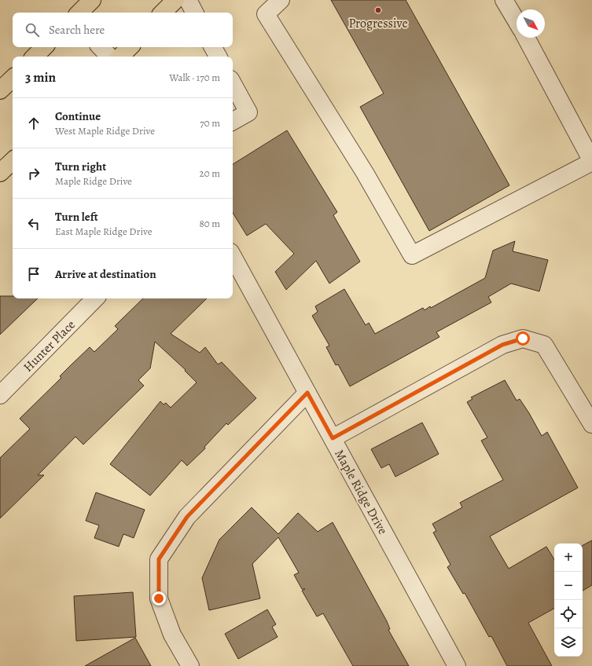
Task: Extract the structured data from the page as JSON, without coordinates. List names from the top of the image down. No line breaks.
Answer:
{"streets":{"street":["Hunter Place","Maple Ridge Drive"]},"places":["Progressive"],"north":"bottom right","page":{"search":"Search here","heading":["3 min","Walk · 170 m"],"list":[["Continue","West Maple Ridge Drive","70 m"],["Turn right","Maple Ridge Drive","20 m"],["Turn left","East Maple Ridge Drive","80 m"],"Arrive at destination"],"map_buttons":["+","−"]}}
